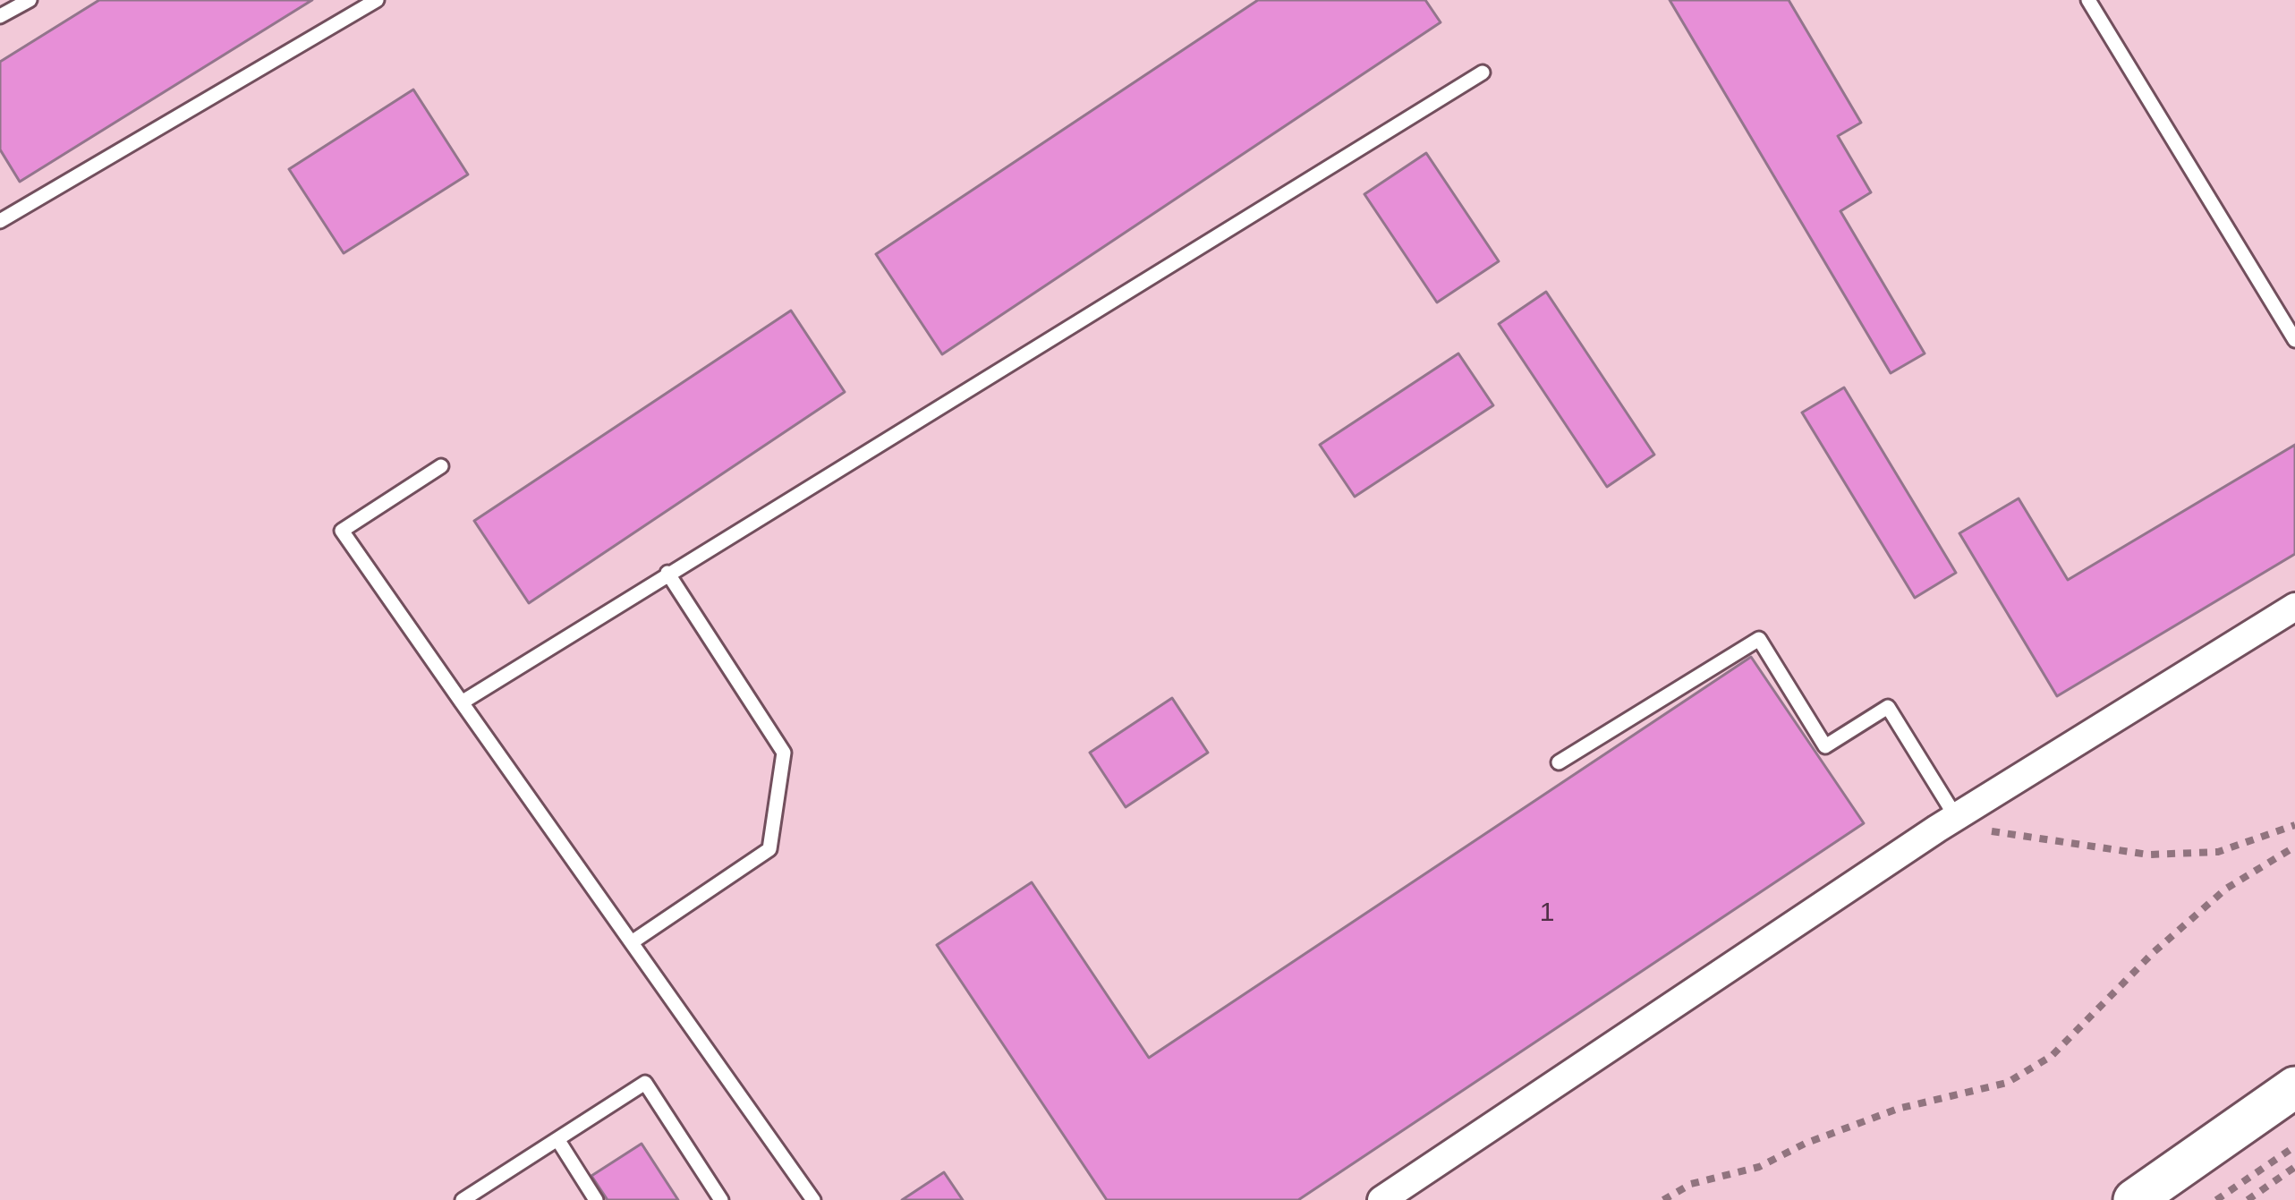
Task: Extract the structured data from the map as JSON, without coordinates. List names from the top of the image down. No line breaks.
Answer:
{"house_numbers":["1"]}
